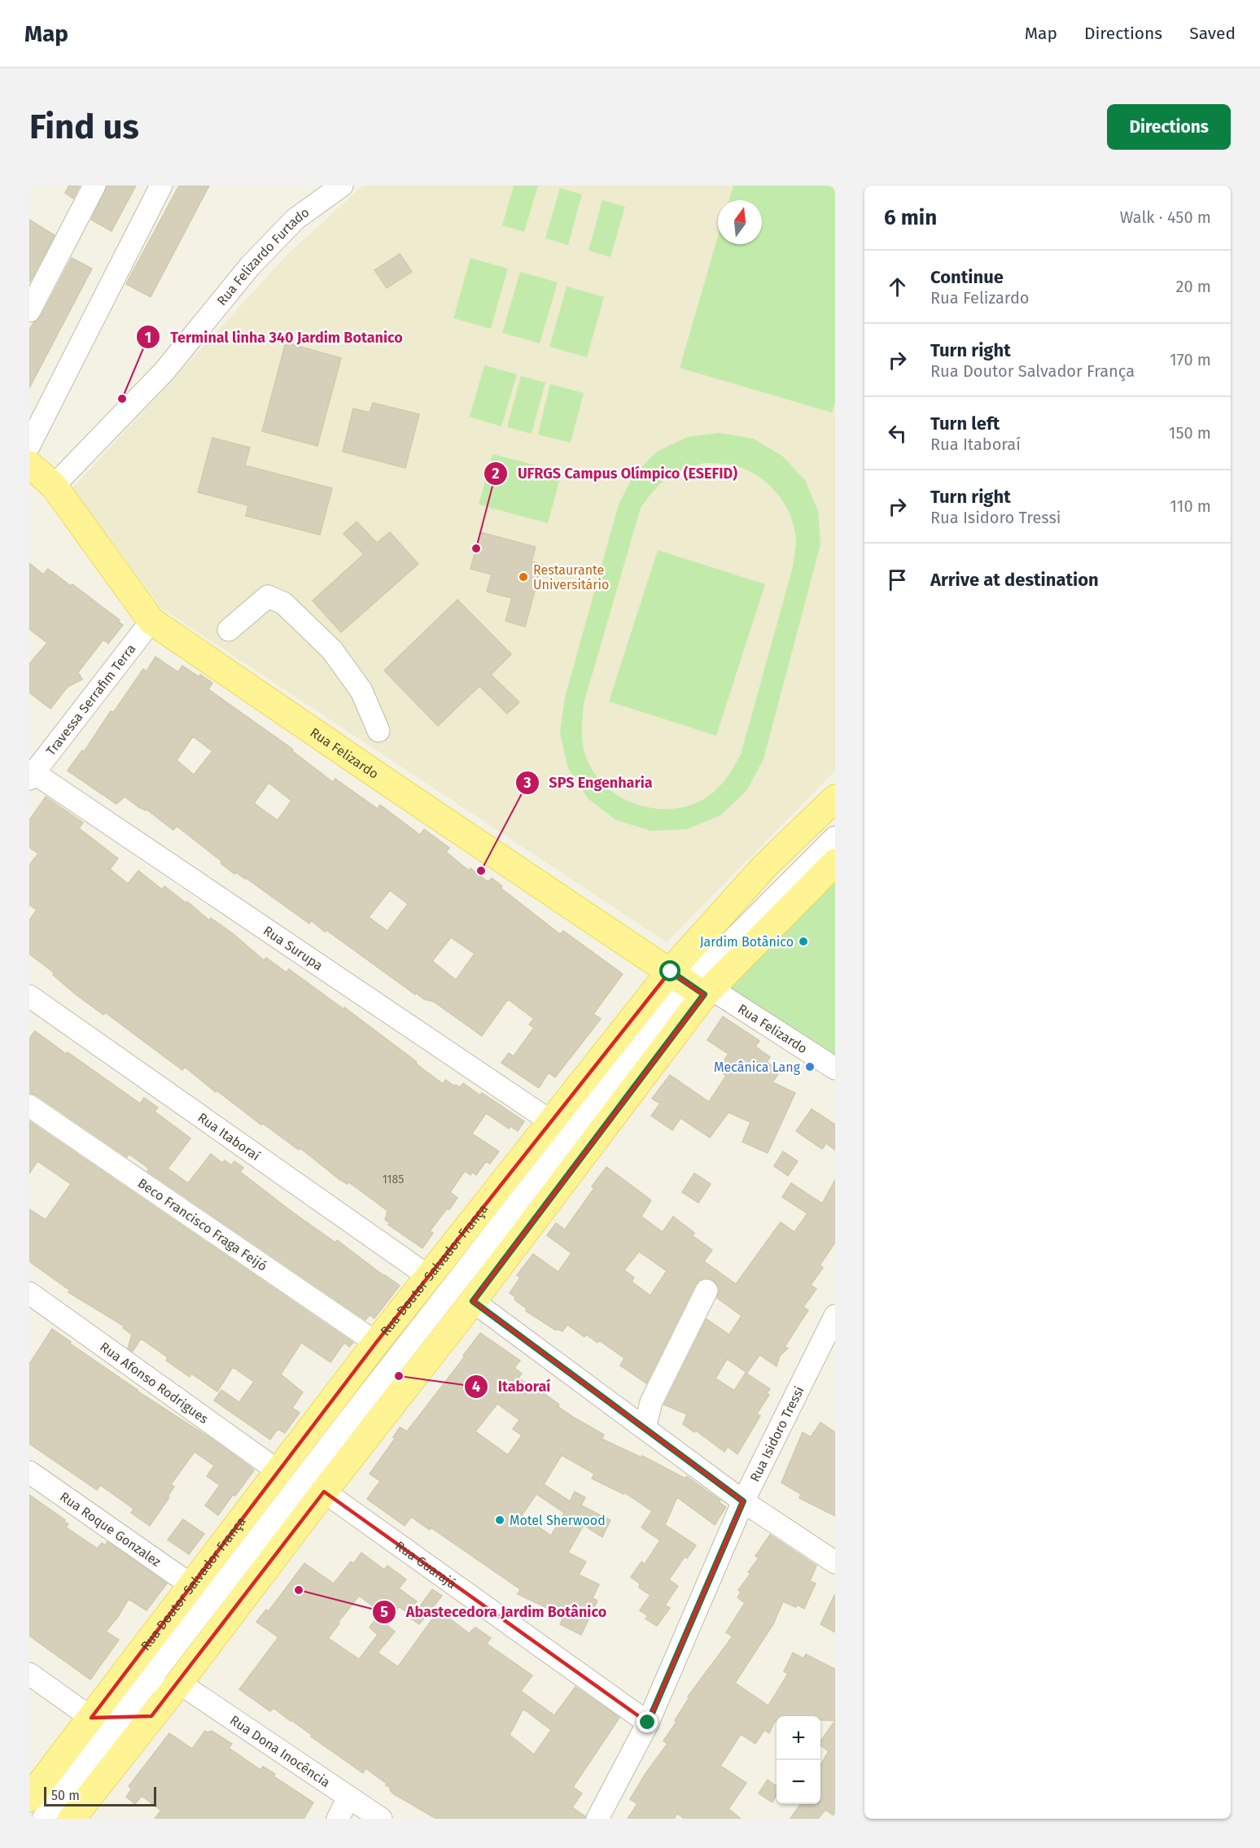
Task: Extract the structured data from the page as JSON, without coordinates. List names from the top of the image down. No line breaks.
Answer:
{"streets":{"main road":["Rua Felizardo","Rua Doutor Salvador França"],"street":["Rua Felizardo Furtado","Travessa Serrafim Terra","Rua Surupa","Rua Itaboraí","Beco Francisco Fraga Feijó","Rua Afonso Rodrigues","Rua Isidoro Tressi","Rua Roque Gonzalez","Rua Guarajá","Rua Dona Inocência"]},"crossings":[["Rua Felizardo Furtado","Rua Felizardo"],["Travessa Serrafim Terra","Rua Felizardo"],["Travessa Serrafim Terra","Rua Surupa"],["Rua Felizardo","Rua Doutor Salvador França"],["Rua Surupa","Rua Doutor Salvador França"],["Rua Itaboraí","Rua Doutor Salvador França"],["Beco Francisco Fraga Feijó","Rua Doutor Salvador França"],["Rua Doutor Salvador França","Rua Afonso Rodrigues"],["Rua Doutor Salvador França","Rua Roque Gonzalez"],["Rua Doutor Salvador França","Rua Guarajá"],["Rua Doutor Salvador França","Rua Dona Inocência"],["Rua Isidoro Tressi","Rua Guarajá"]],"places":["Terminal linha 340 Jardim Botanico","UFRGS Campus Olímpico (ESEFID)","Restaurante Universitário","SPS Engenharia","Jardim Botânico","Mecânica Lang","Itaboraí","Motel Sherwood","Abastecedora Jardim Botânico"],"house_numbers":["1185"],"scale_bar":"50 m","north":"top","page":{"header":"Map","nav":["Map","Directions","Saved"],"buttons":"Directions","title":"Find us","heading":["6 min","Walk · 450 m"],"list":[["Continue","Rua Felizardo","20 m"],["Turn right","Rua Doutor Salvador França","170 m"],["Turn left","Rua Itaboraí","150 m"],["Turn right","Rua Isidoro Tressi","110 m"],"Arrive at destination"],"map_buttons":["+","−"],"scale":"50 m"}}
